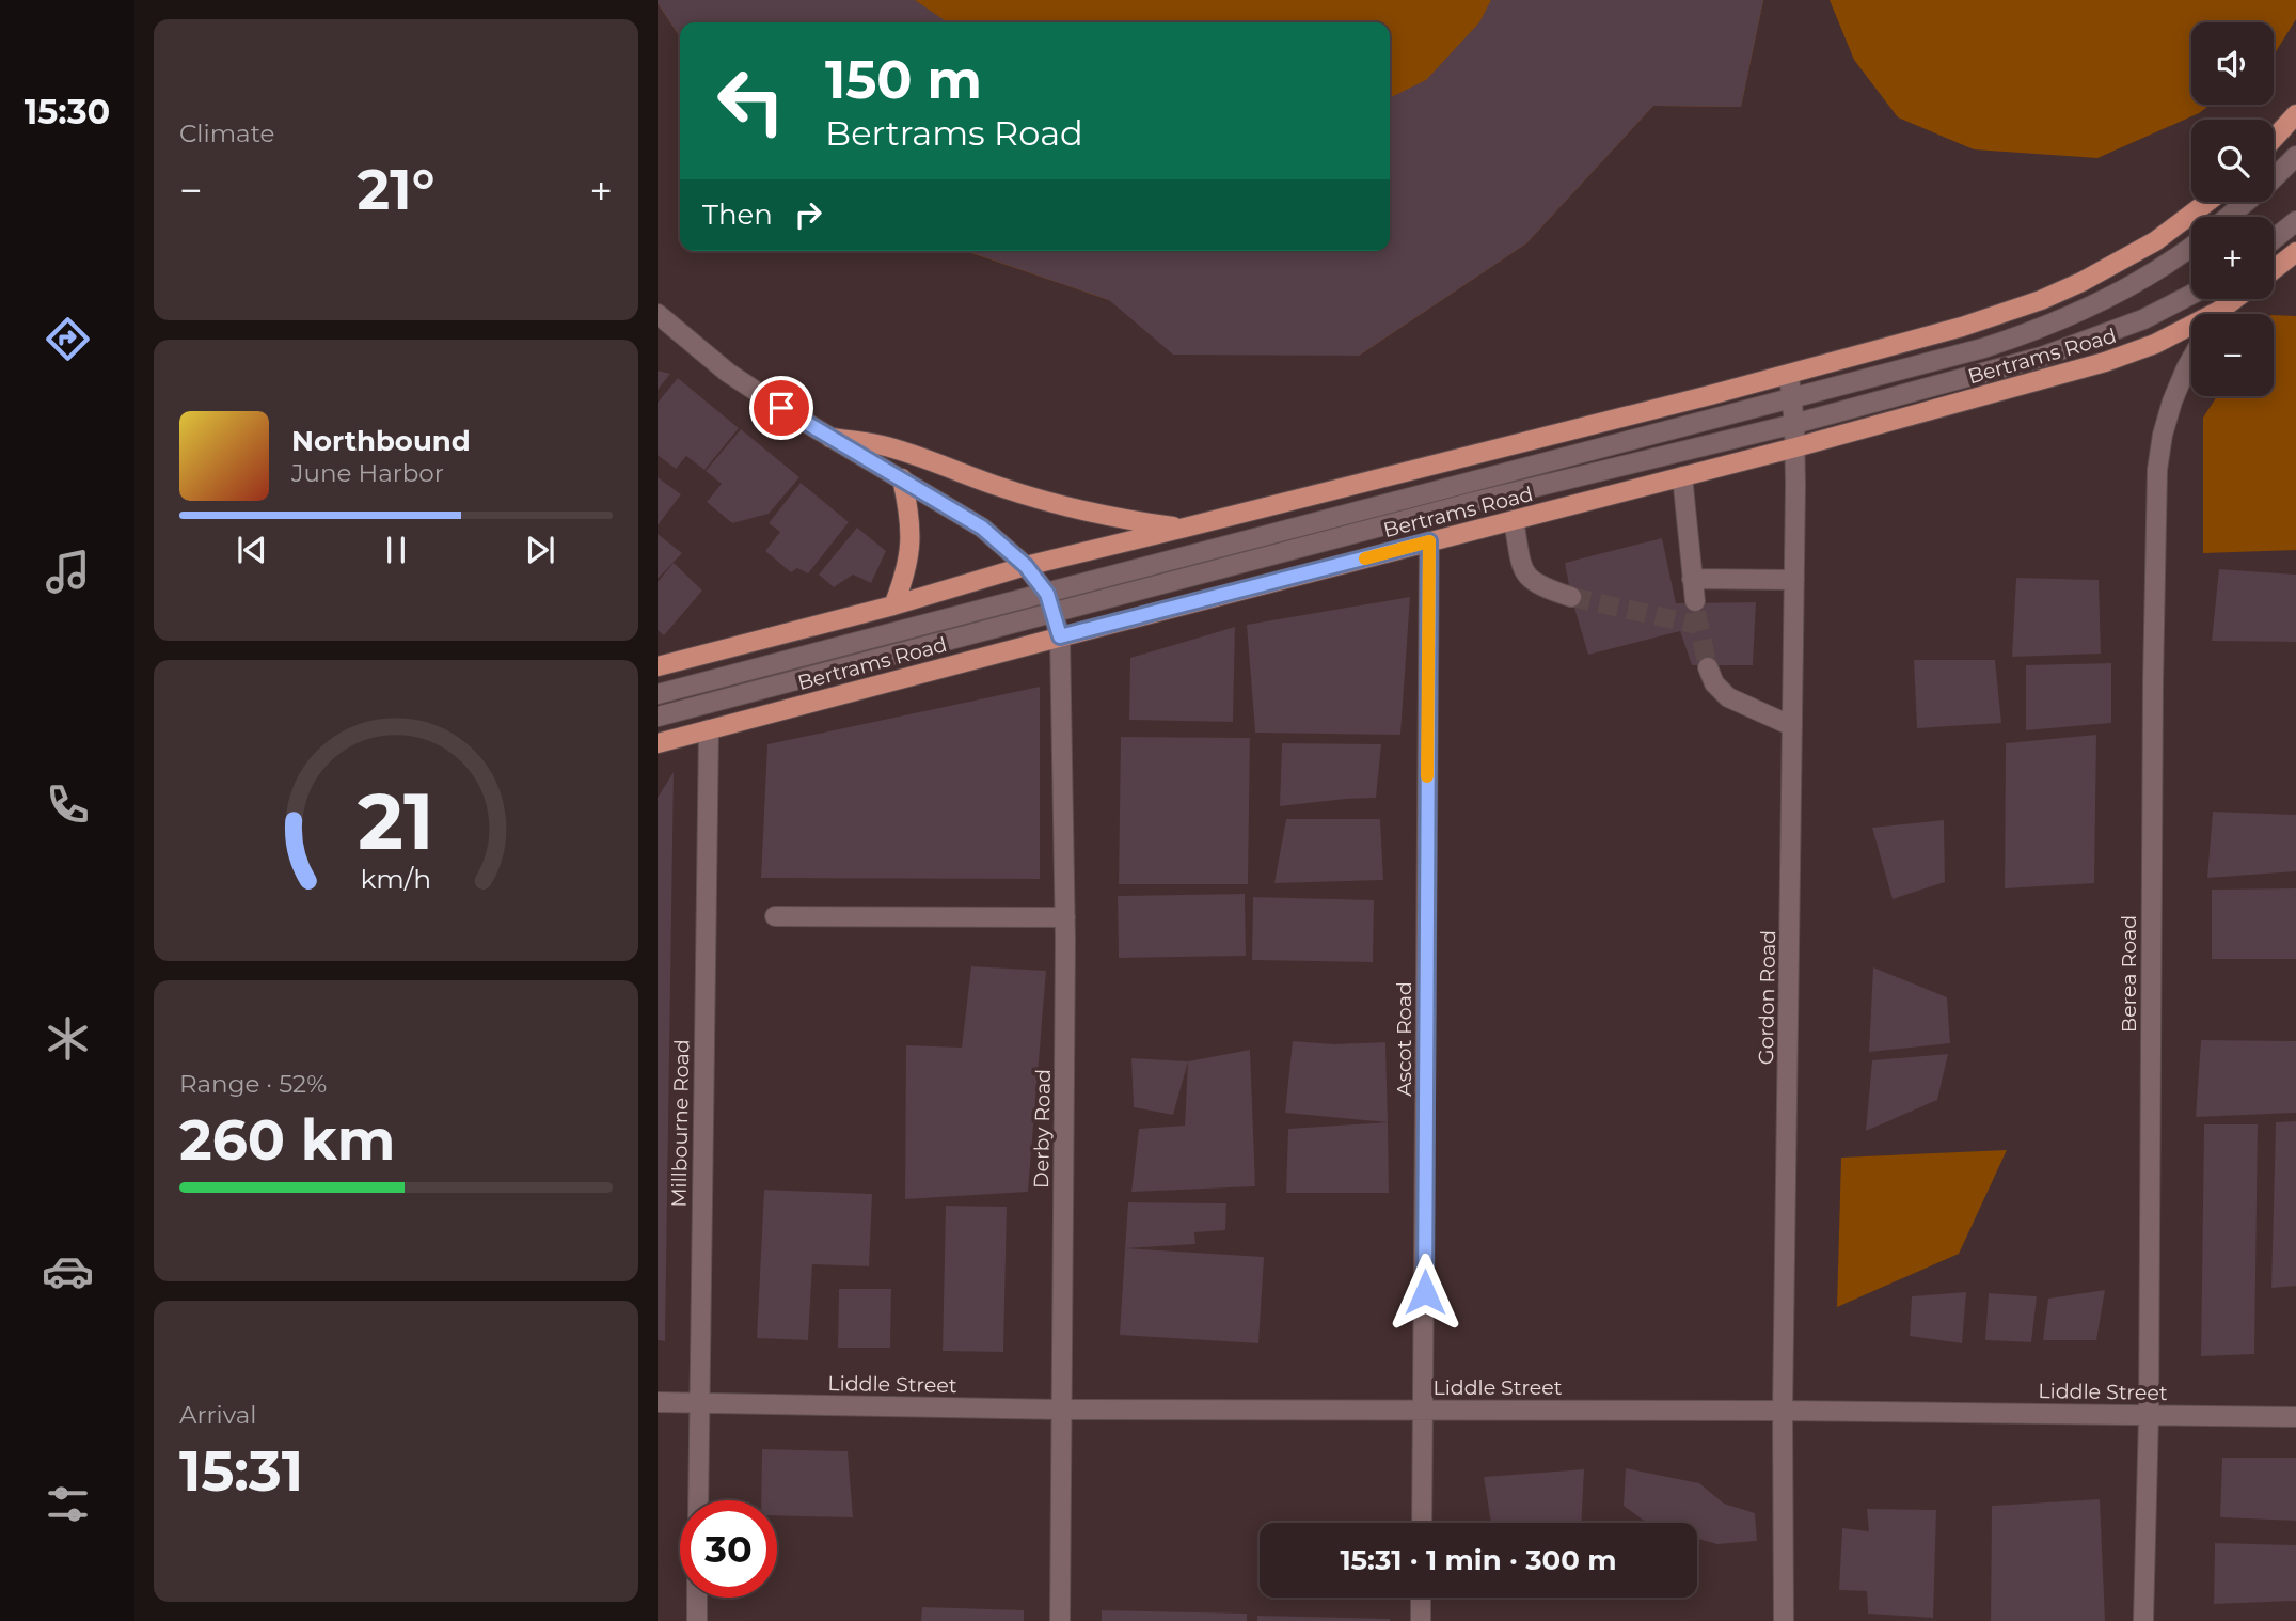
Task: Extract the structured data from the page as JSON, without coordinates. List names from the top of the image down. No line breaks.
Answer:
{"streets":{"main road":["Bertrams Road"],"street":["Berea Road","Gordon Road","Ascot Road","Millbourne Road","Derby Road","Liddle Street"]},"crossings":[["Bertrams Road","Gordon Road"],["Bertrams Road","Ascot Road"],["Bertrams Road","Millbourne Road"],["Bertrams Road","Derby Road"],["Berea Road","Liddle Street"],["Gordon Road","Liddle Street"],["Ascot Road","Liddle Street"],["Millbourne Road","Liddle Street"],["Derby Road","Liddle Street"]],"page":{"tabs":"15:30","tile":["Climate",["Range · 52%","260 km"],["Arrival","15:31"]],"map_buttons":["+","−"],"turn":["150 m","Bertrams Road"],"heat":["−","21°","+"],"then":"Then","song":["Northbound","June Harbor"],"limit":"30","trip":"15:31 · 1 min · 300 m","gauge":["21","km/h"]}}
